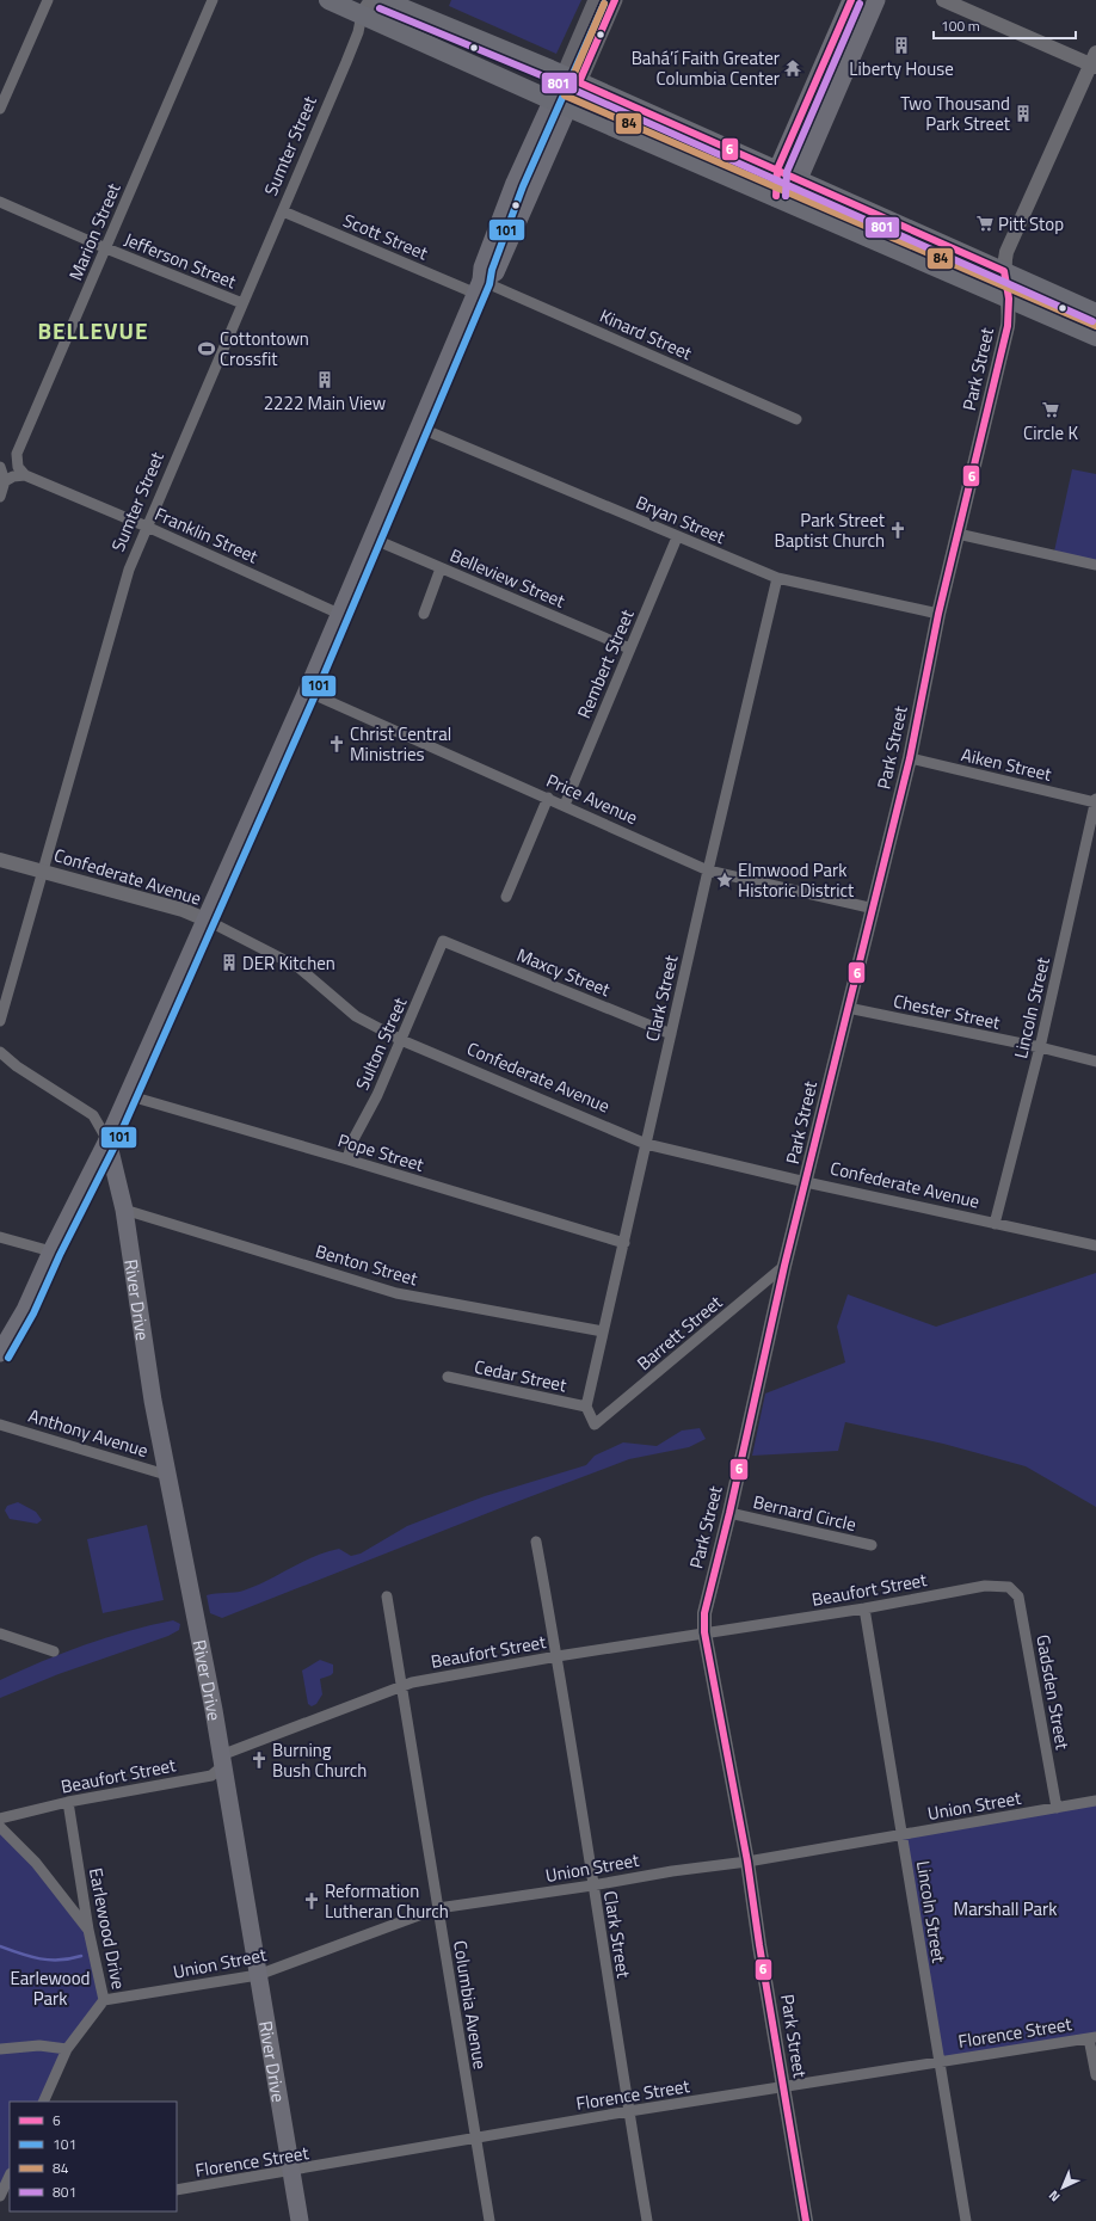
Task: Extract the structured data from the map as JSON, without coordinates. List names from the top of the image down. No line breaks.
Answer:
{"streets":{"main road":["River Drive"],"street":["Sumter Street","Marion Street","Scott Street","Jefferson Street","Kinard Street","Park Street","Bryan Street","Franklin Street","Belleview Street","Rembert Street","Aiken Street","Price Avenue","Confederate Avenue","Maxcy Street","Clark Street","Lincoln Street","Chester Street","Sulton Street","Pope Street","Benton Street","Barrett Street","Cedar Street","Anthony Avenue","Bernard Circle","Beaufort Street","Gadsden Street","Union Street","Earlewood Drive","Columbia Avenue","Florence Street"]},"crossings":[["Sumter Street","Scott Street"],["Sumter Street","Jefferson Street"],["Sumter Street","Franklin Street"],["Sumter Street","Confederate Avenue"],["Marion Street","Jefferson Street"],["Scott Street","Kinard Street"],["Park Street","Bryan Street"],["Park Street","Aiken Street"],["Park Street","Price Avenue"],["Park Street","Confederate Avenue"],["Park Street","Chester Street"],["Park Street","Barrett Street"],["Park Street","Bernard Circle"],["Park Street","Beaufort Street"],["Park Street","Union Street"],["Park Street","Florence Street"],["Bryan Street","Rembert Street"],["Bryan Street","Clark Street"],["Belleview Street","Rembert Street"],["Rembert Street","Price Avenue"],["Aiken Street","Lincoln Street"],["Price Avenue","Clark Street"],["Confederate Avenue","Clark Street"],["Confederate Avenue","Lincoln Street"],["Confederate Avenue","Sulton Street"],["Maxcy Street","Clark Street"],["Maxcy Street","Sulton Street"],["Clark Street","Pope Street"],["Clark Street","Benton Street"],["Clark Street","Barrett Street"],["Clark Street","Cedar Street"],["Clark Street","Beaufort Street"],["Clark Street","Union Street"],["Clark Street","Florence Street"],["Lincoln Street","Chester Street"],["Lincoln Street","Beaufort Street"],["Lincoln Street","Union Street"],["Lincoln Street","Florence Street"],["Sulton Street","Pope Street"],["Benton Street","River Drive"],["River Drive","Anthony Avenue"],["River Drive","Beaufort Street"],["River Drive","Union Street"],["River Drive","Florence Street"],["Barrett Street","Cedar Street"],["Beaufort Street","Gadsden Street"],["Beaufort Street","Earlewood Drive"],["Beaufort Street","Columbia Avenue"],["Gadsden Street","Union Street"],["Union Street","Earlewood Drive"],["Union Street","Columbia Avenue"],["Columbia Avenue","Florence Street"]],"districts":["BELLEVUE"],"parks":["Marshall Park","Earlewood Park"],"places":{"building":["Liberty House","Two Thousand Park Street","2222 Main View","DER Kitchen"],"temple":["Bahá’í Faith Greater Columbia Center"],"supermarket":["Pitt Stop","Circle K"],"sports":["Cottontown Crossfit"],"church":["Park Street Baptist Church","Christ Central Ministries","Burning Bush Church","Reformation Lutheran Church"],"place":["Elmwood Park Historic District"]},"lines":["transit line 6","transit line 101","transit line 84","transit line 801"],"legend":["6","101","84","801"],"scale_bar":"100 m","north":"bottom left"}
